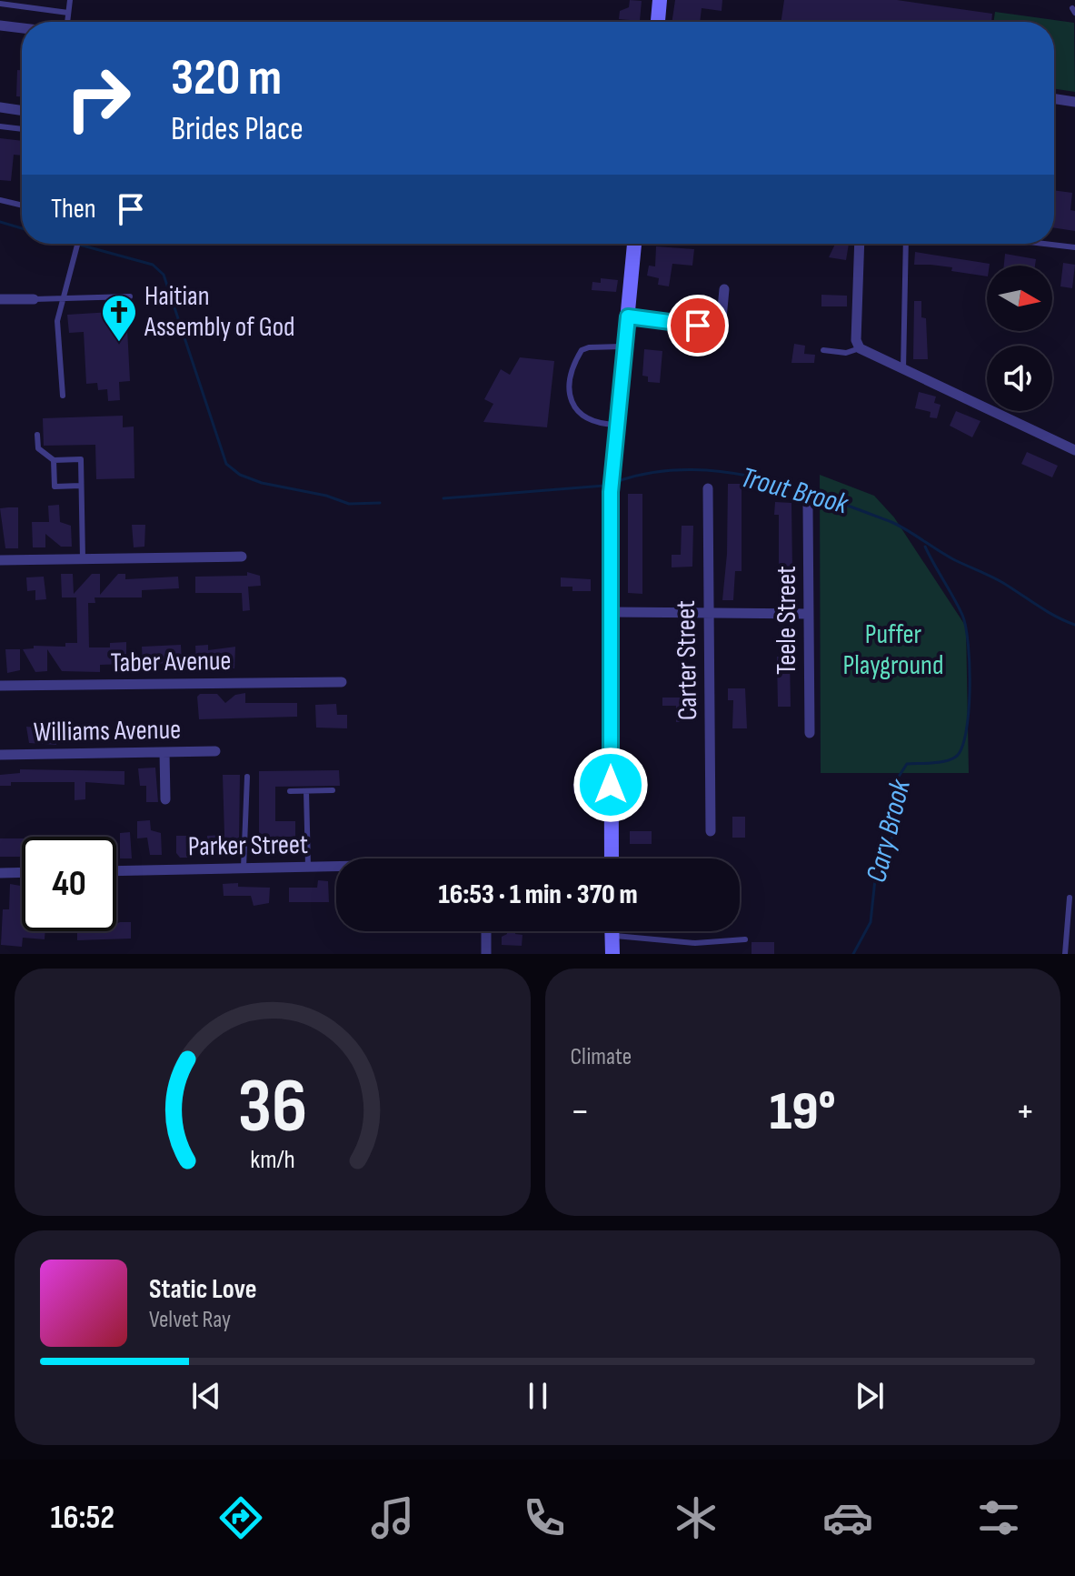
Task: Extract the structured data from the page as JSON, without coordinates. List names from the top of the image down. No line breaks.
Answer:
{"streets":{"street":["Teele Street","Carter Street","Taber Avenue","Williams Avenue","Parker Street"]},"water":["Trout Brook","Cary Brook"],"parks":["Puffer Playground"],"places":{"church":["Haitian Assembly of God"]},"north":"right","page":{"turn":["320 m","Brides Place"],"then":"Then","limit":"40","trip":"16:53 · 1 min · 370 m","tile":"Climate","heat":["−","19°","+"],"song":["Static Love","Velvet Ray"],"tabs":"16:52","gauge":["36","km/h"]}}
